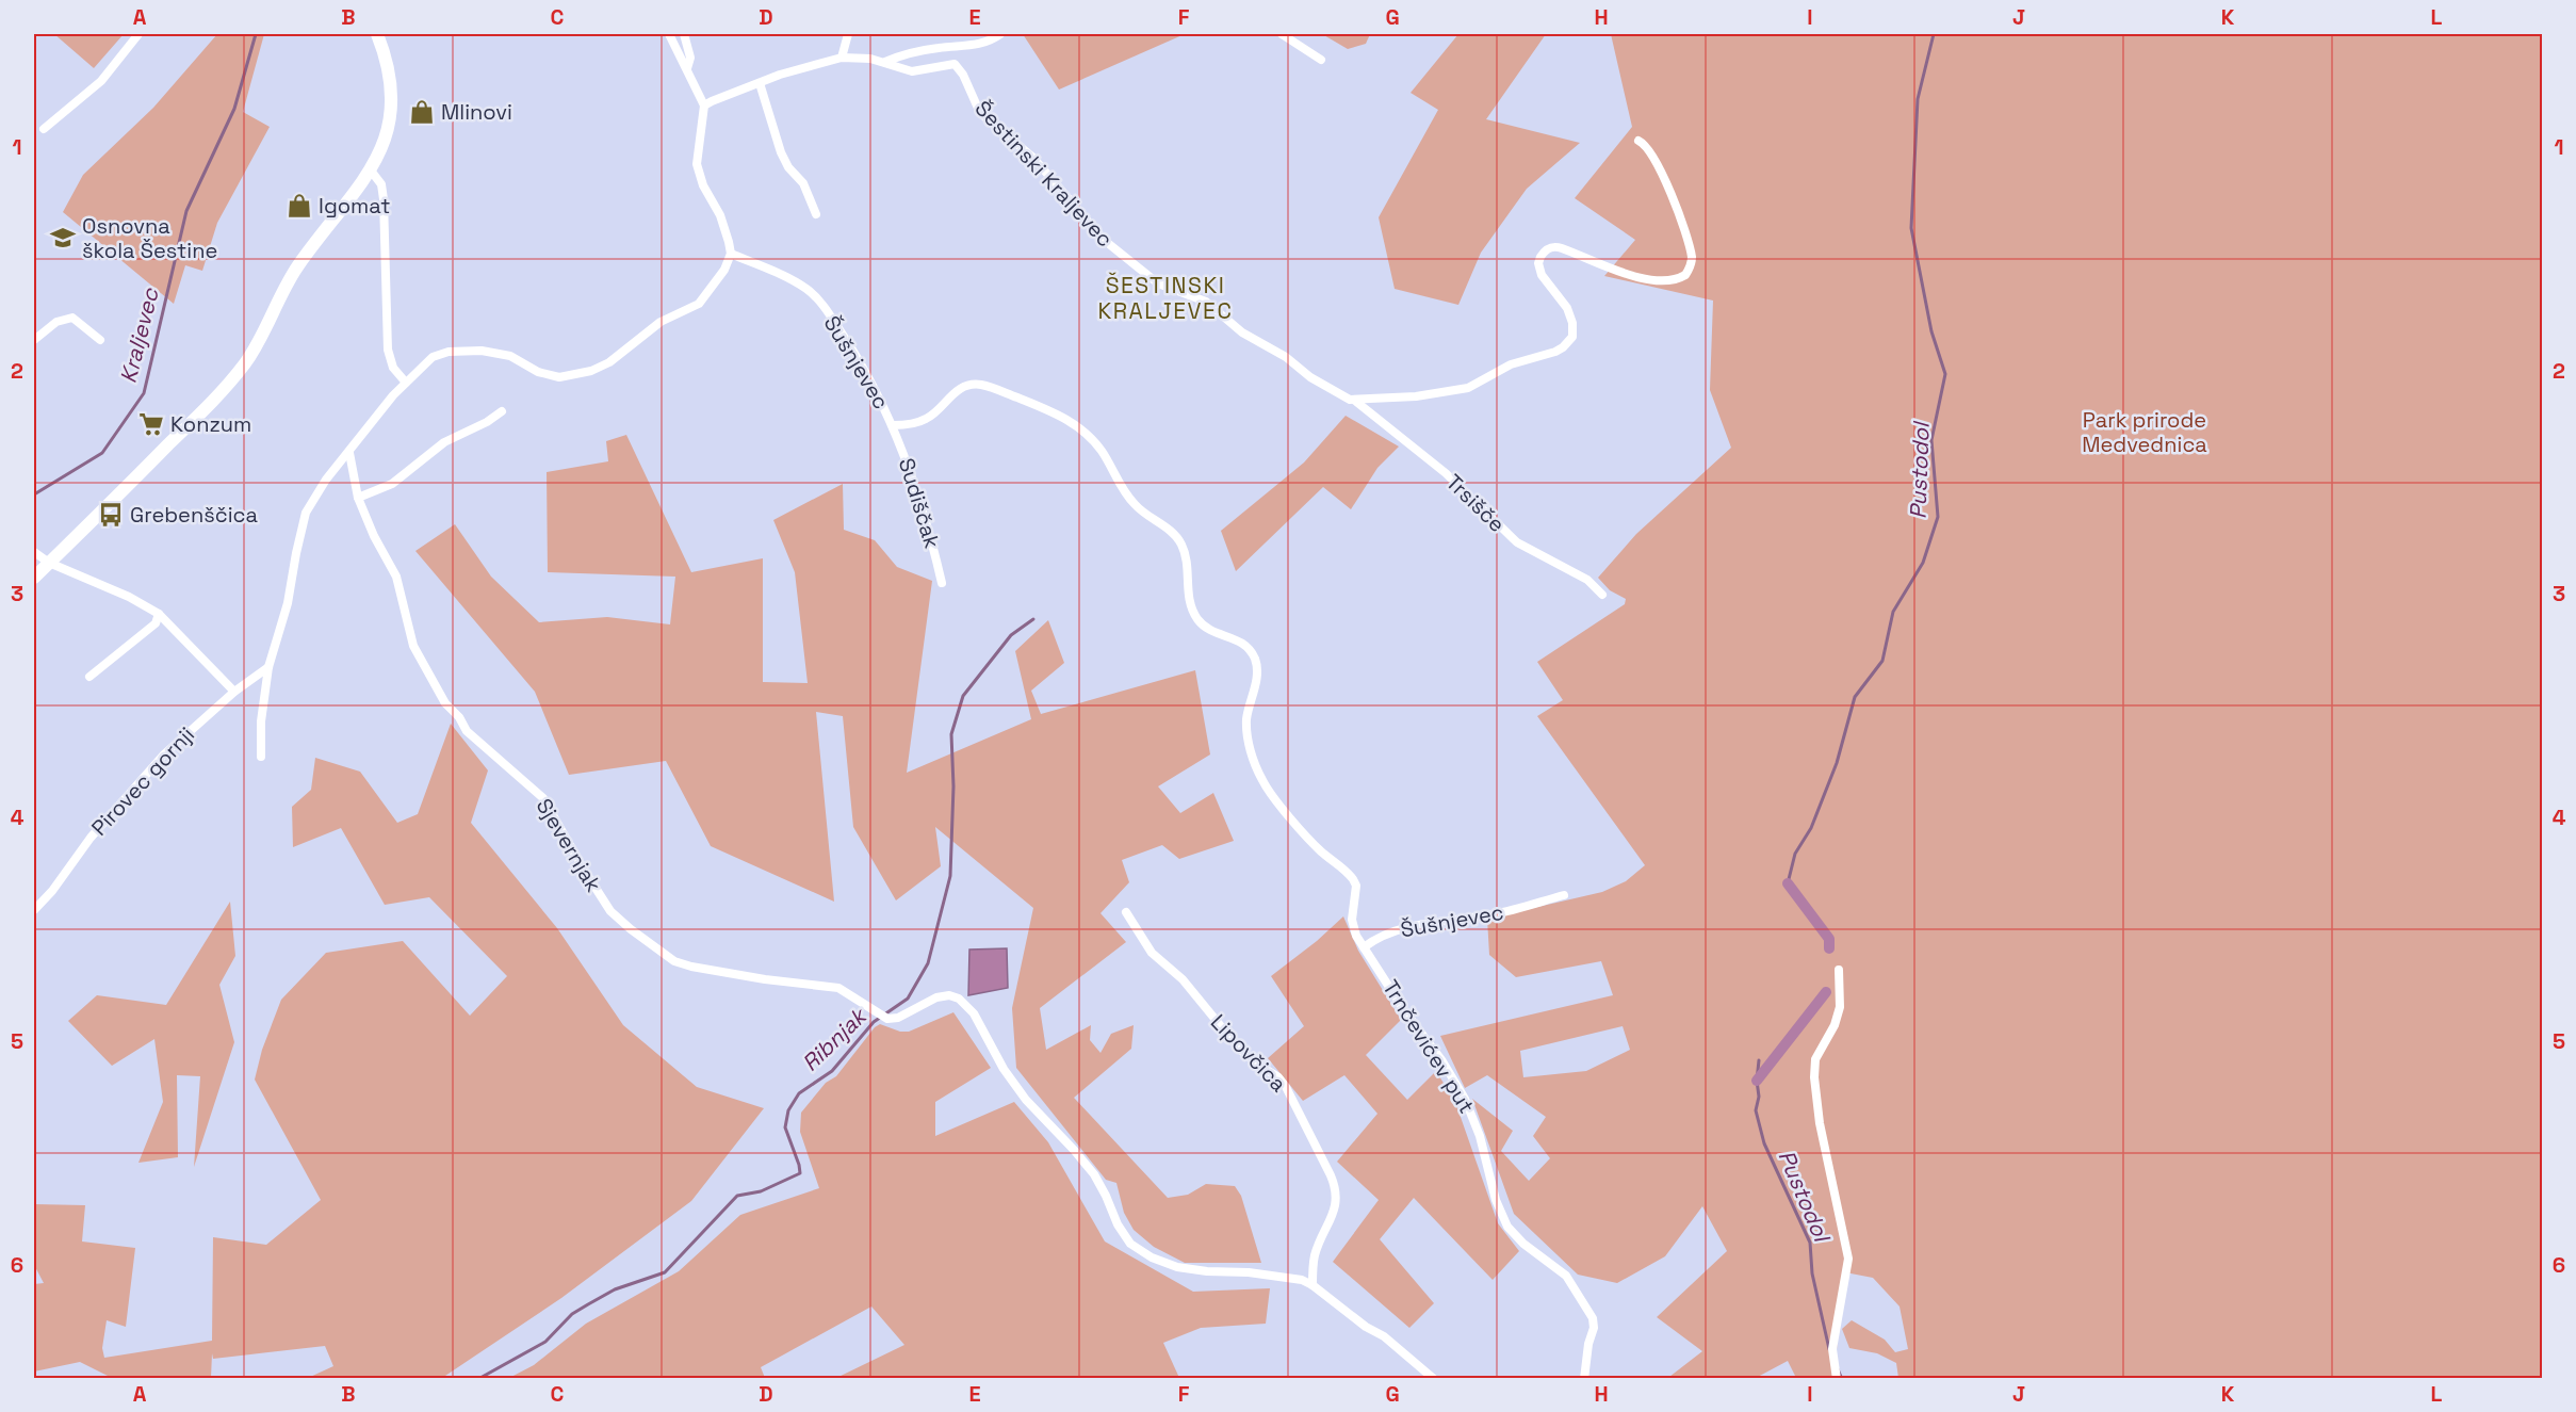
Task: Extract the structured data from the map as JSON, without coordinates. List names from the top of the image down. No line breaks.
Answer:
{"streets":{"street":["Šestinski Kraljevec","Šušnjevec","Sudiščak","Trsišče","Pirovec gornji","Sjevernjak","Trnčevićev put","Lipovčica"]},"crossings":[["Šestinski Kraljevec","Trsišče"],["Šušnjevec","Sudiščak"],["Šušnjevec","Trnčevićev put"],["Sjevernjak","Lipovčica"]],"districts":["ŠESTINSKI KRALJEVEC"],"water":["Kraljevec","Pustodol","Ribnjak"],"parks":["Park prirode Medvednica"],"places":{"shop":["Mlinovi","Igomat"],"school or university":["Osnovna škola Šestine"],"supermarket":["Konzum"],"bus stop":["Grebenščica"]},"grid":{"columns":["A","B","C","D","E","F","G","H","I","J","K","L"],"rows":["1","2","3","4","5","6"]}}
